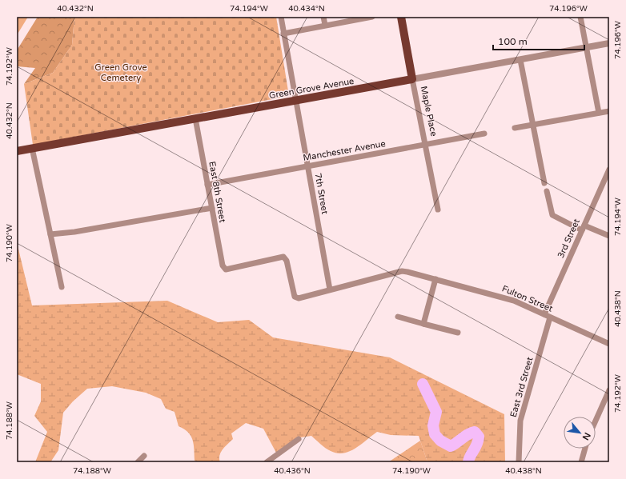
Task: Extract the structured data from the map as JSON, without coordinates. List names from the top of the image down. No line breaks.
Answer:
{"streets":{"main road":["Green Grove Avenue","Maple Place"],"street":["Manchester Avenue","East 8th Street","7th Street","3rd Street","Fulton Street","East 3rd Street"]},"crossings":[["Green Grove Avenue","Maple Place"],["Green Grove Avenue","East 8th Street"],["Green Grove Avenue","7th Street"],["Maple Place","Manchester Avenue"],["Manchester Avenue","East 8th Street"],["Manchester Avenue","7th Street"],["East 8th Street","Fulton Street"],["7th Street","Fulton Street"],["3rd Street","Fulton Street"],["3rd Street","East 3rd Street"],["Fulton Street","East 3rd Street"]],"parks":["Green Grove Cemetery"],"scale_bar":"100 m","north":"bottom right","coordinates":["40.432°N","74.194°W","40.434°N","74.196°W","74.192°W","74.190°W","40.438°N","74.188°W","40.436°N"]}
